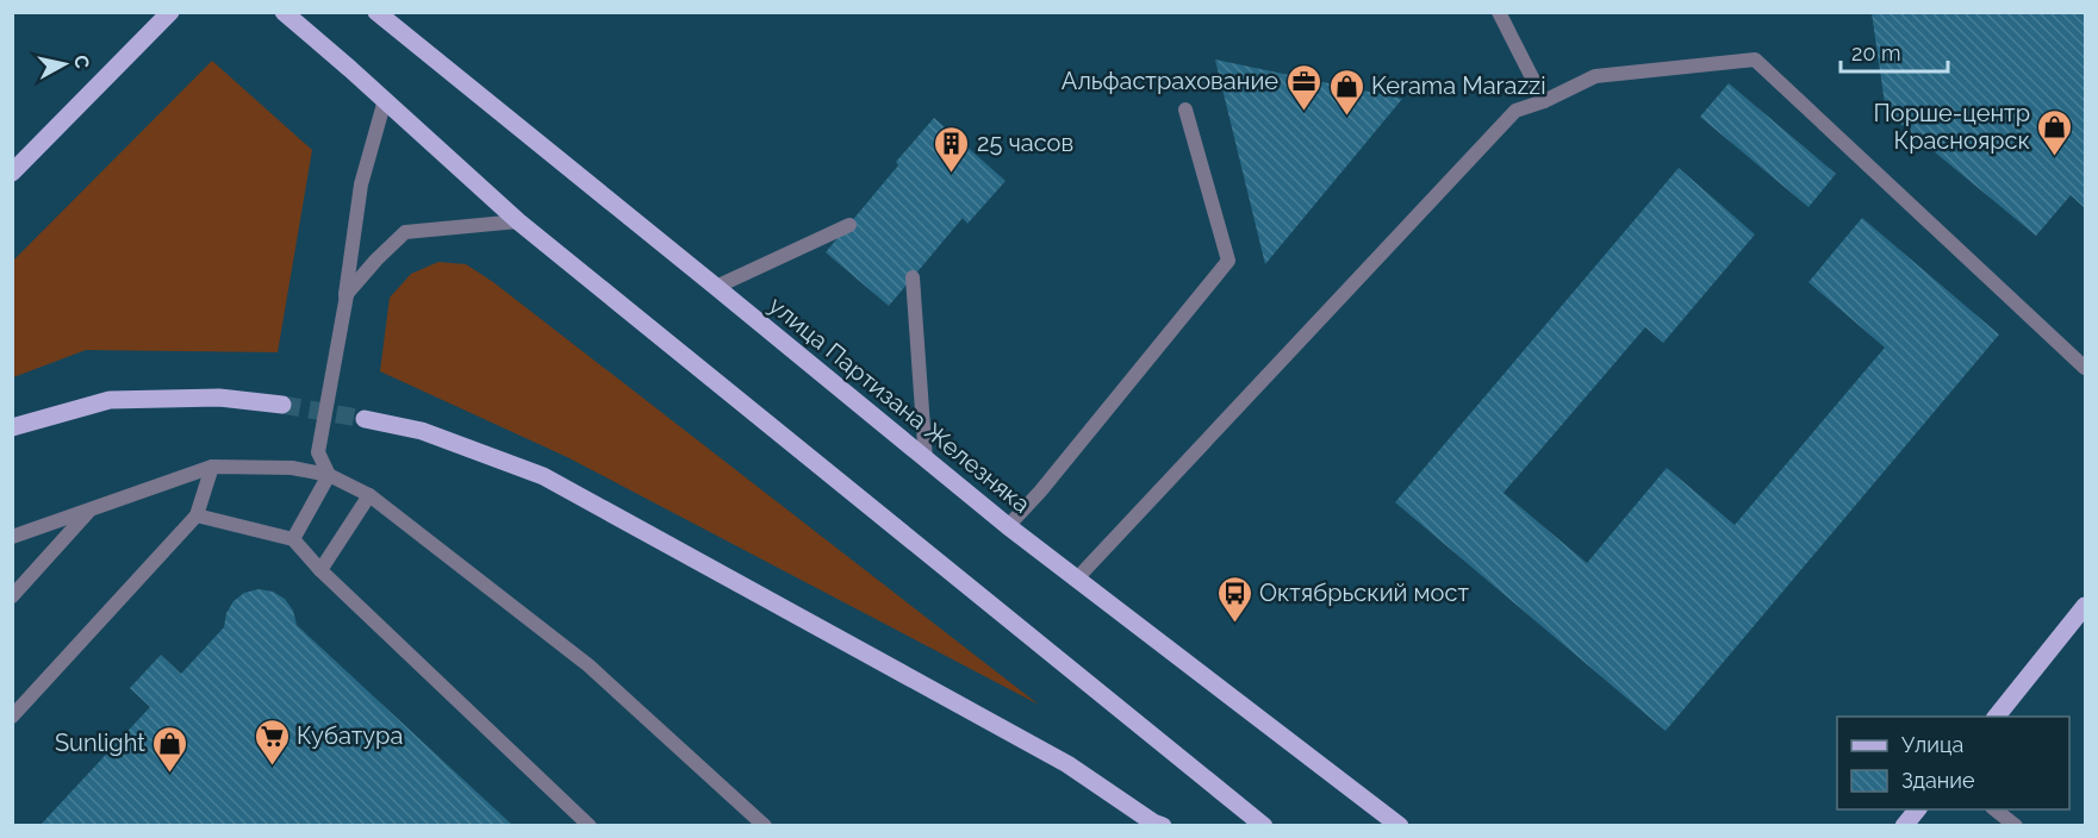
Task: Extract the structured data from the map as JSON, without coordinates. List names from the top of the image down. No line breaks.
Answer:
{"streets":{"main road":["улица Партизана Железняка"]},"places":{"office":["Альфастрахование"],"shop":["Kerama Marazzi","Порше-центр Красноярск","Sunlight"],"building":["25 часов"],"bus stop":["Октябрьский мост"],"supermarket":["Кубатура"]},"legend":["Улица","Здание"],"scale_bar":"20 m","north":"right"}
